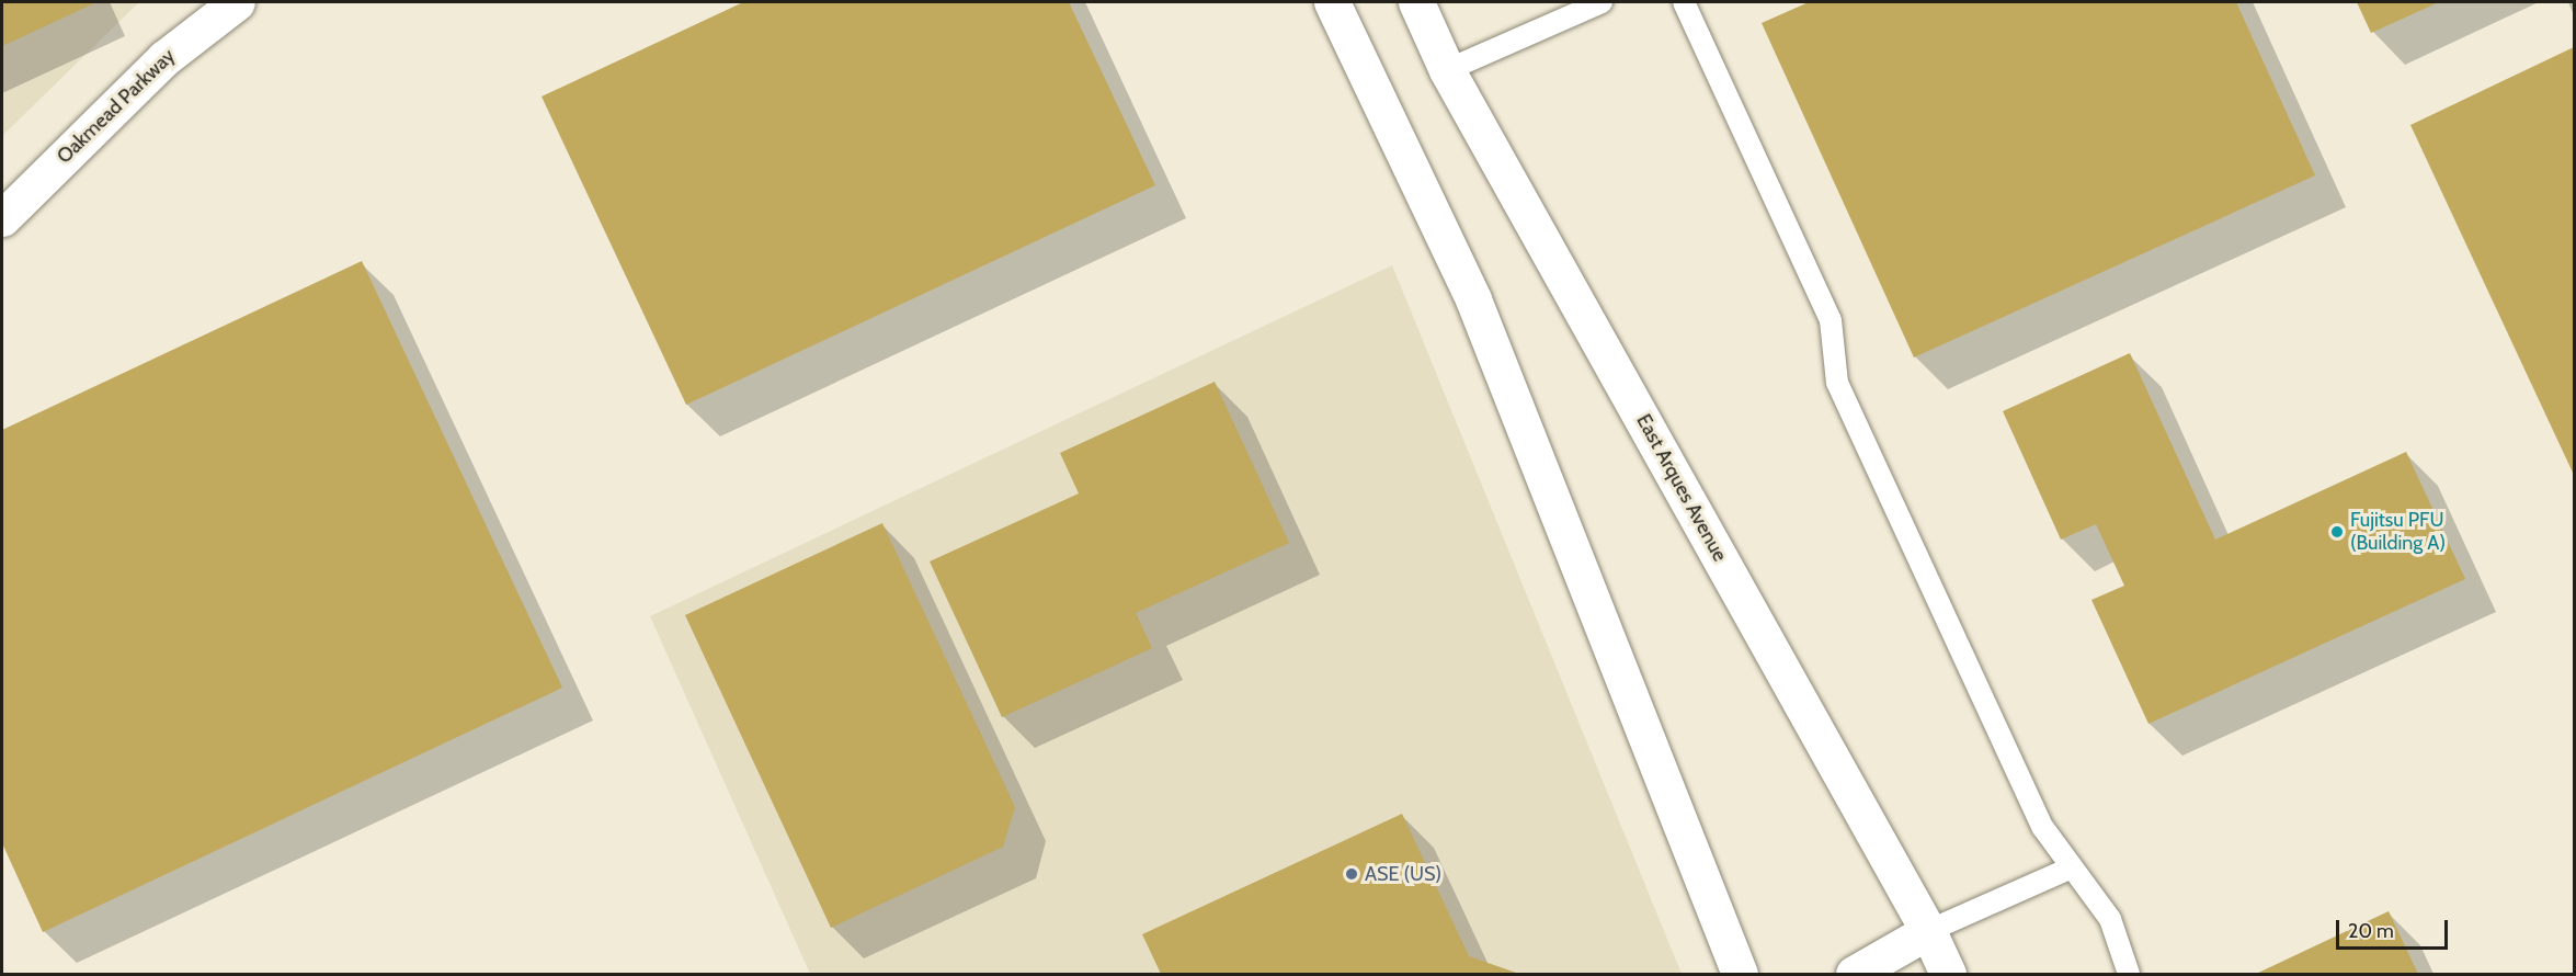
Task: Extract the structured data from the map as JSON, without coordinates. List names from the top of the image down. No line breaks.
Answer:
{"streets":{"main road":["Oakmead Parkway","East Arques Avenue"]},"places":["Fujitsu PFU (Building A)","ASE (US)"],"scale_bar":"20 m"}
